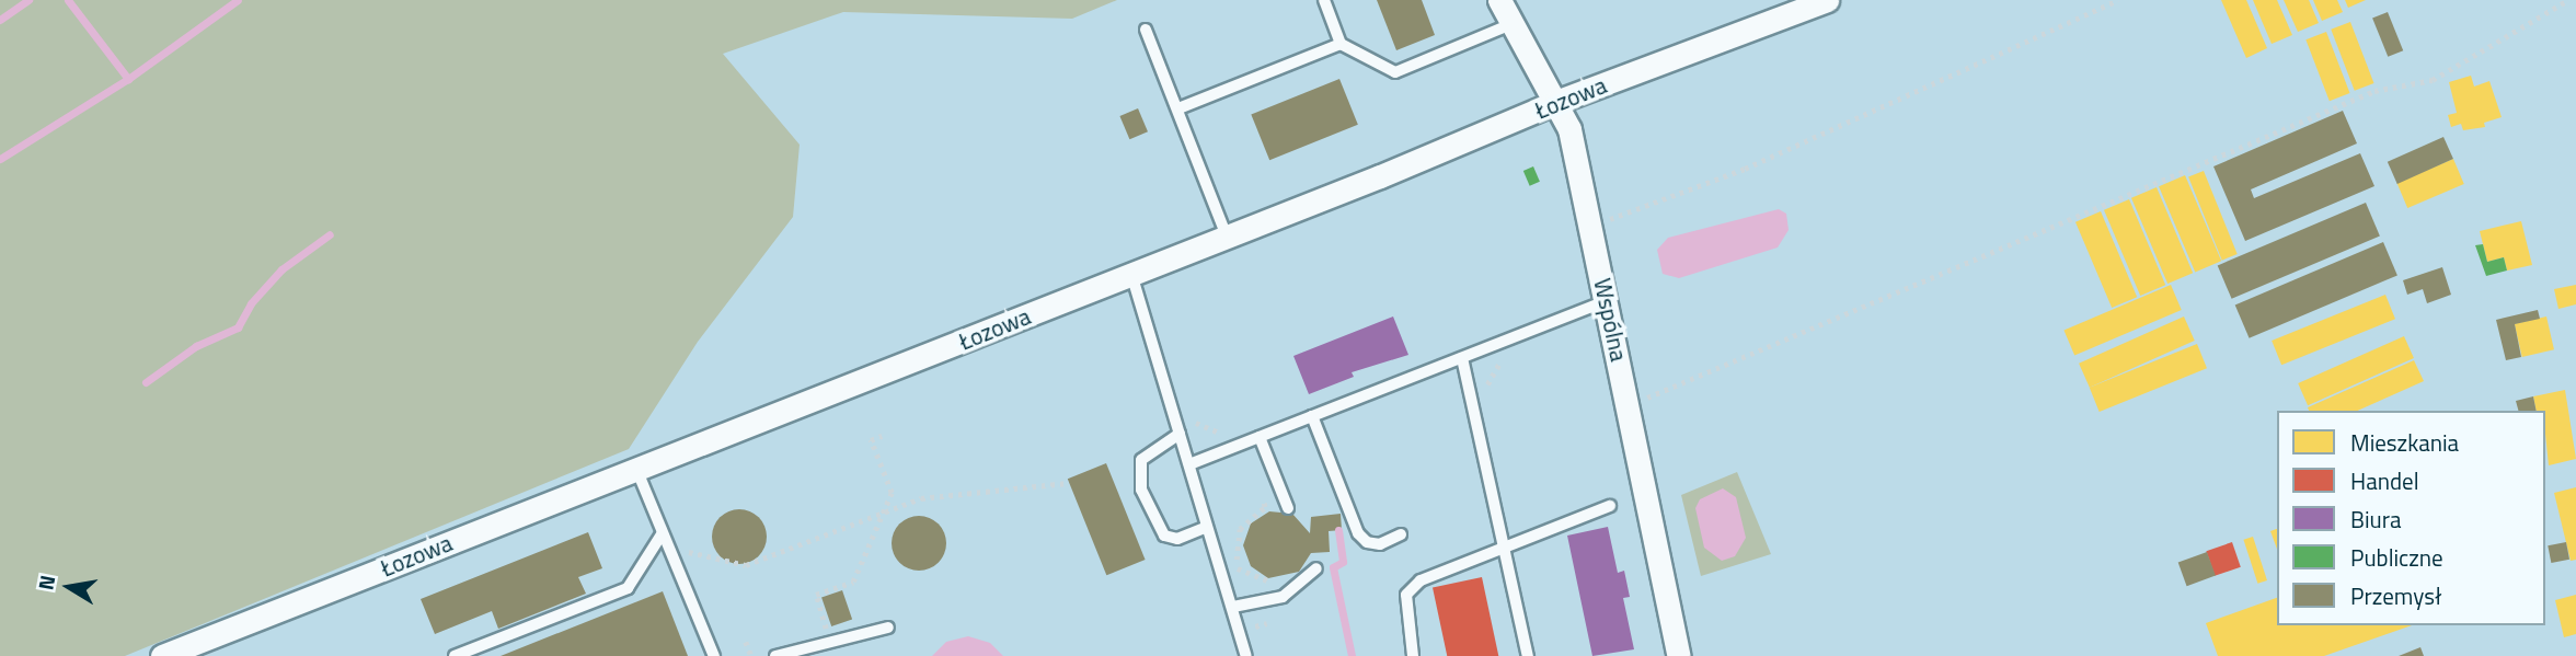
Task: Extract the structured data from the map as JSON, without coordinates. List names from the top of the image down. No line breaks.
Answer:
{"streets":{"street":["Łozowa","Wspólna"]},"crossings":[["Łozowa","Wspólna"]],"legend":["Mieszkania","Handel","Biura","Publiczne","Przemysł"],"north":"left"}
